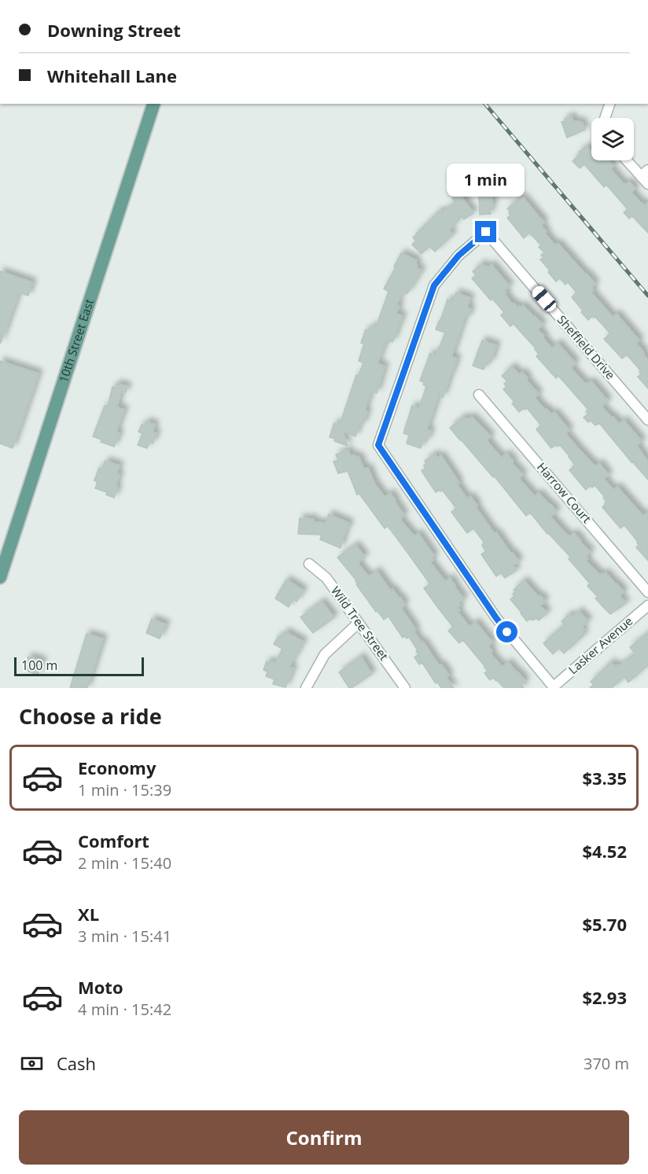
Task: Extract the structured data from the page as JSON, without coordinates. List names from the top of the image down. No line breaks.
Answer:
{"streets":{"main road":["10th Street East"],"street":["Sheffield Drive","Harrow Court","Wild Tree Street","Lasker Avenue"]},"crossings":[["Sheffield Drive","Lasker Avenue"]],"scale_bar":"100 m","page":{"banner":["Downing Street","Whitehall Lane"],"bubble":"1 min","scale":"100 m","heading":"Choose a ride","list":[{"name":"Economy","note":"1 min · 15:39","value":"$3.35"},{"name":"Comfort","note":"2 min · 15:40","value":"$4.52"},{"name":"XL","note":"3 min · 15:41","value":"$5.70"},{"name":"Moto","note":"4 min · 15:42","value":"$2.93"}],"pay":["Cash","370 m"],"buttons":"Confirm"}}
